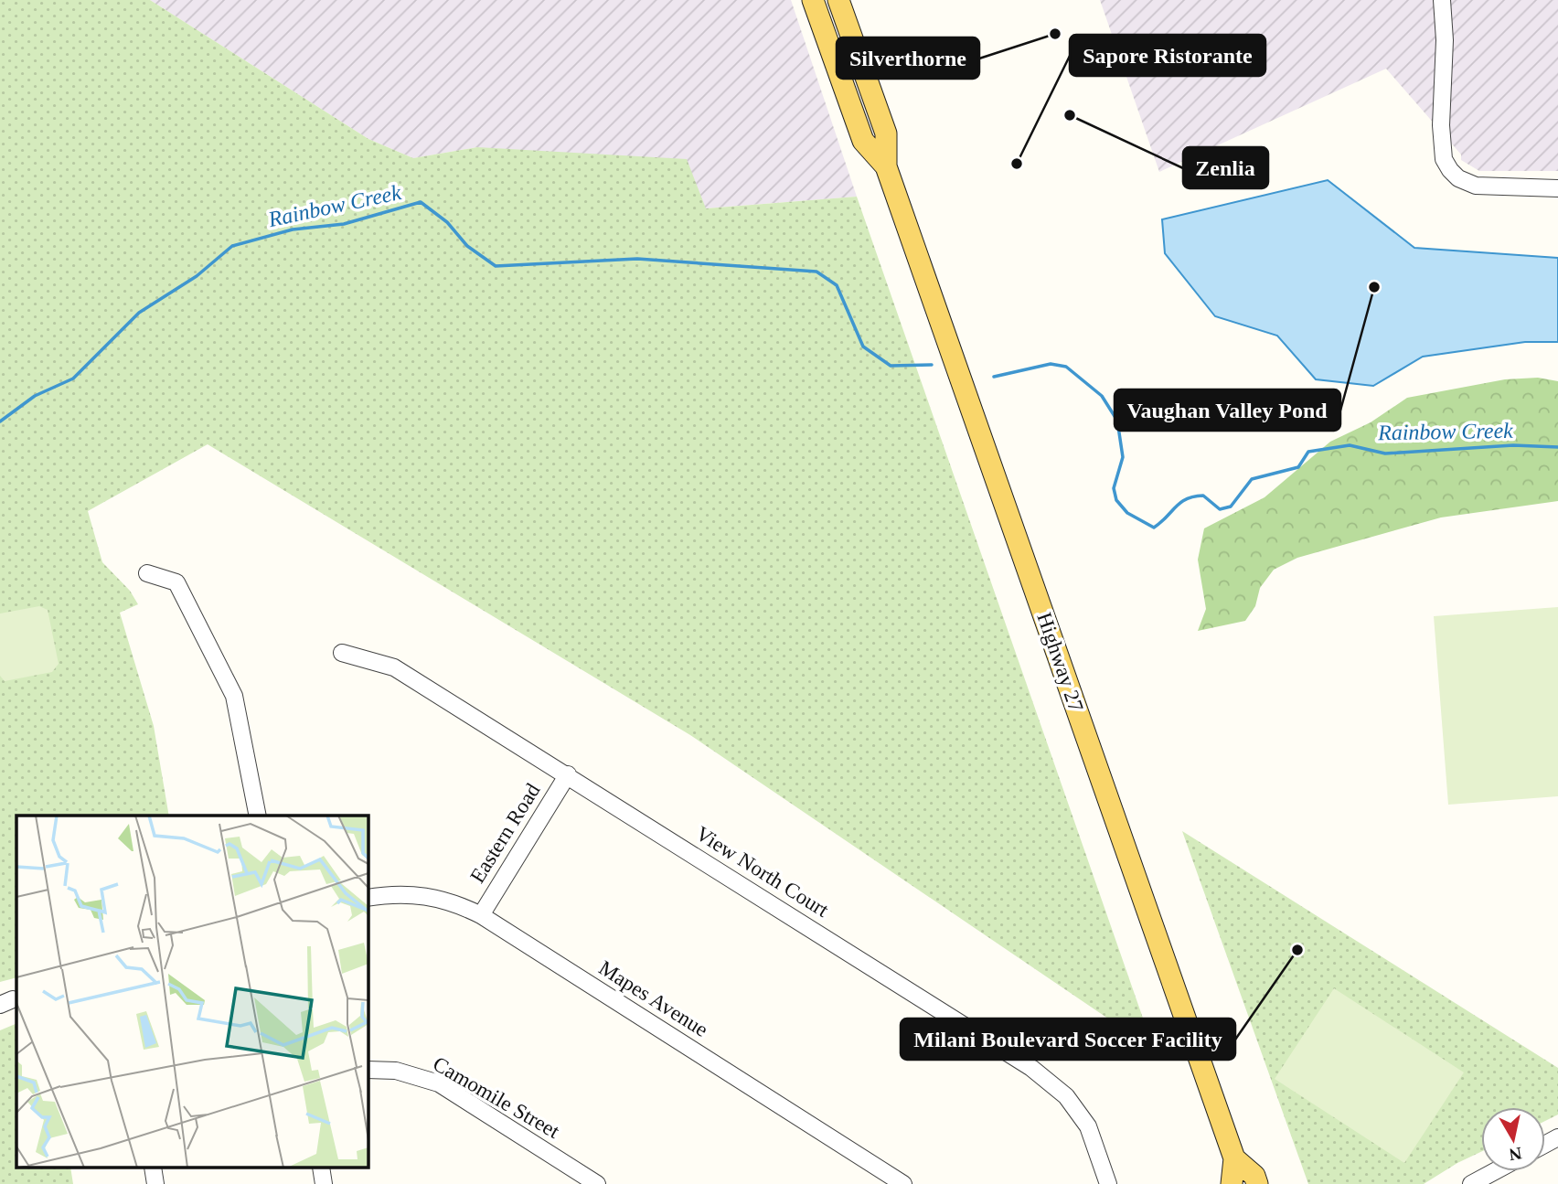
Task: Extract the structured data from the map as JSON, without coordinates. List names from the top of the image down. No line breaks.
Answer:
{"streets":{"main road":["Highway 27"],"street":["Eastern Road","View North Court","Mapes Avenue","Camomile Street"]},"crossings":[["Eastern Road","View North Court"],["Eastern Road","Mapes Avenue"]],"water":["Rainbow Creek"],"places":["Silverthorne","Zenlia","Sapore Ristorante","Vaughan Valley Pond","Milani Boulevard Soccer Facility"],"north":"bottom"}
